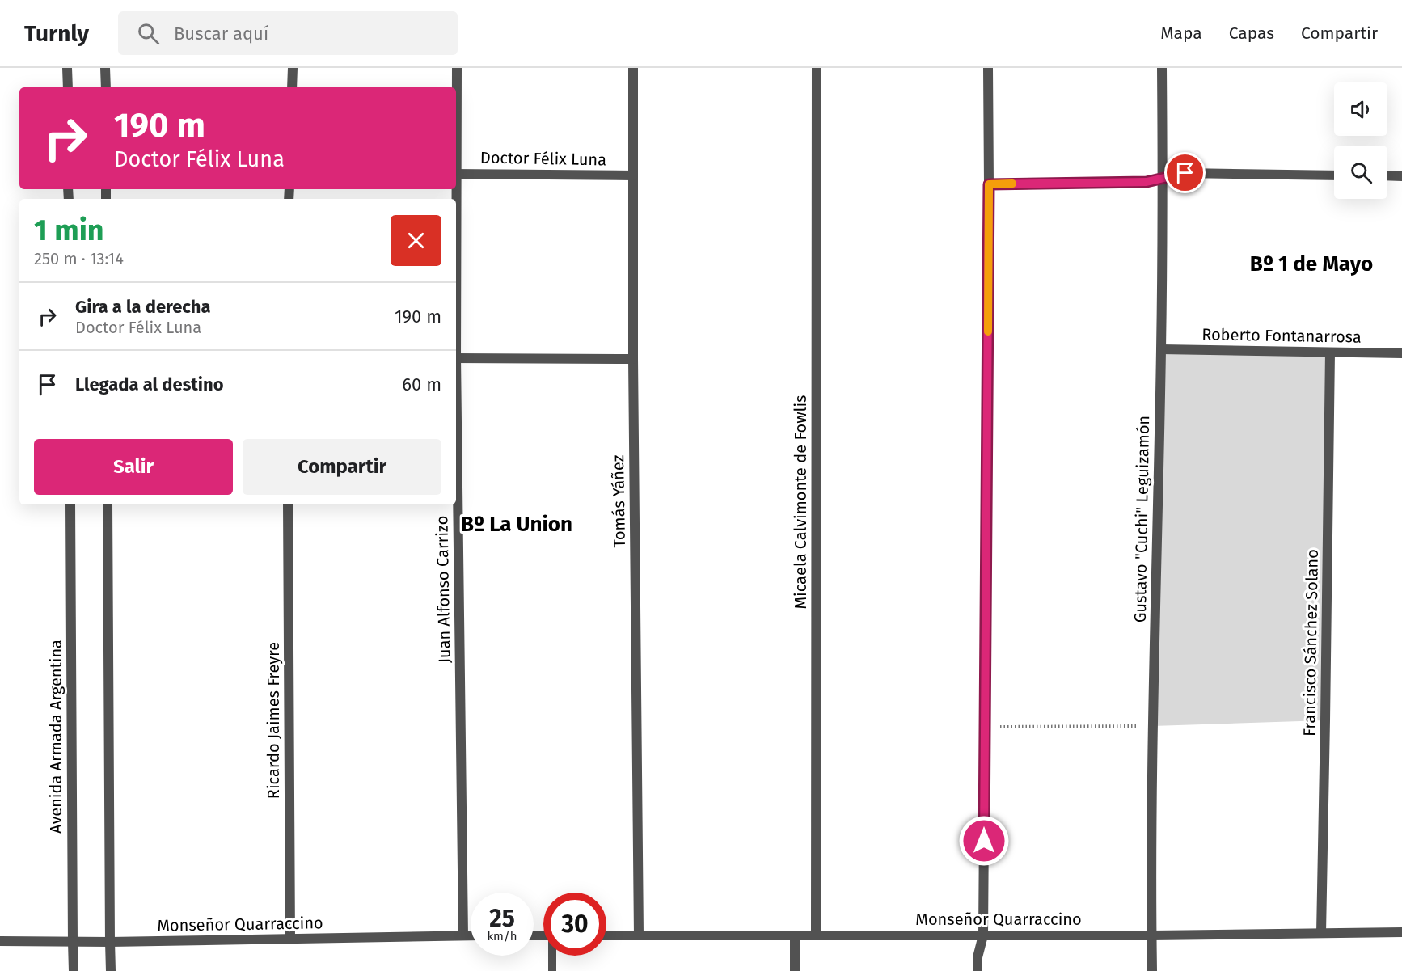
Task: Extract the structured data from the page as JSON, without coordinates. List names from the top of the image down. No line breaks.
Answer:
{"streets":{"street":["Doctor Félix Luna","Roberto Fontanarrosa","Tomás Yáñez","Micaela Calvimonte de Fowlis","Gustavo \"Cuchi\" Leguizamón","Juan Alfonso Carrizo","Francisco Sánchez Solano","Ricardo Jaimes Freyre","Avenida Armada Argentina","Monseñor Quarraccino"]},"crossings":[["Doctor Félix Luna","Tomás Yáñez"],["Roberto Fontanarrosa","Gustavo \"Cuchi\" Leguizamón"],["Roberto Fontanarrosa","Francisco Sánchez Solano"],["Tomás Yáñez","Monseñor Quarraccino"],["Micaela Calvimonte de Fowlis","Monseñor Quarraccino"],["Gustavo \"Cuchi\" Leguizamón","Monseñor Quarraccino"],["Juan Alfonso Carrizo","Monseñor Quarraccino"],["Francisco Sánchez Solano","Monseñor Quarraccino"],["Ricardo Jaimes Freyre","Monseñor Quarraccino"],["Avenida Armada Argentina","Monseñor Quarraccino"]],"districts":["Bº 1 de Mayo","Bº La Union"],"page":{"header":"Turnly","search":"Buscar aquí","nav":["Mapa","Capas","Compartir"],"turn":["190 m","Doctor Félix Luna"],"heading":["1 min","250 m · 13:14"],"list":[{"name":"Gira a la derecha","note":"Doctor Félix Luna","value":"190 m"},{"name":"Llegada al destino","value":"60 m"}],"buttons":["Salir","Compartir"],"speed":"25 km/h","limit":"30"}}
